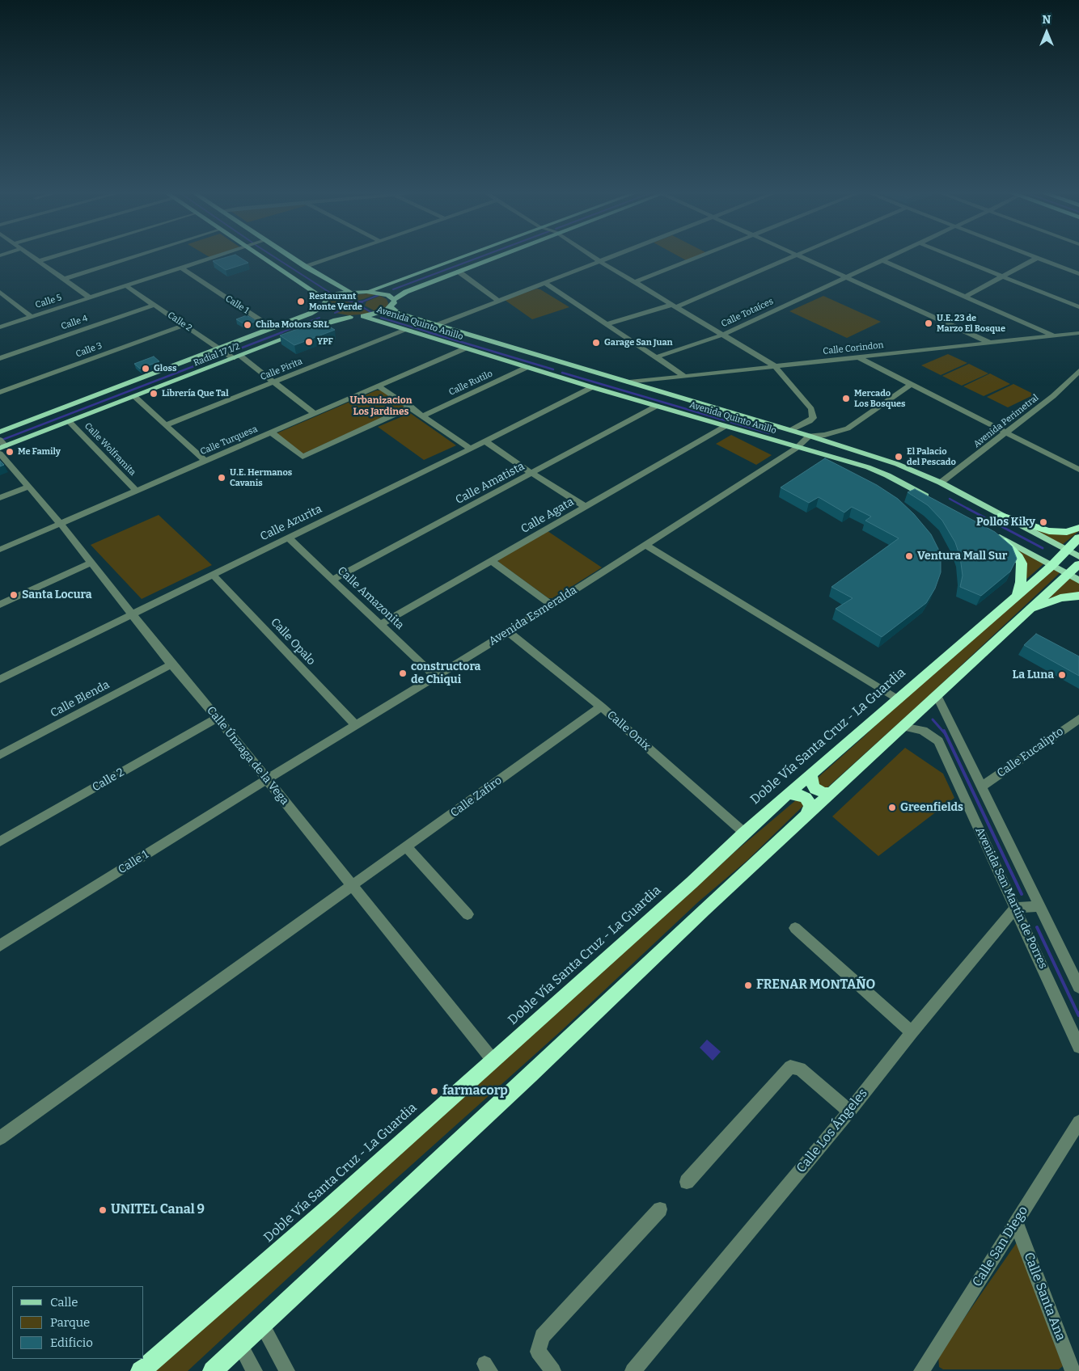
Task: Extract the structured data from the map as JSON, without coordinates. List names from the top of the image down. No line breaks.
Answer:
{"streets":{"highway":["Doble Vía Santa Cruz - La Guardia"],"main road":["Avenida Quinto Anillo","Radial 17 1/2"],"street":["Calle 5","Calle 1","Calle Totaíces","Calle 2","Calle 4","Calle Corindon","Calle 3","Calle Pirita","Calle Rutilo","Avenida Perimetral","Calle Turquesa","Calle Wolframita","Calle Amatista","Calle Agata","Calle Azurita","Calle Amazonita","Avenida Esmeralda","Calle Opalo","Calle Blenda","Calle Onix","Calle Eucalipto","Calle Únzaga de la Vega","Calle Zafiro","Avenida San Martín de Porres","Calle Los Ángeles","Calle San Diego","Calle Santa Ana"]},"crossings":[["Calle 5","Calle 1"],["Calle 5","Calle 2"],["Calle 1","Radial 17 1/2"],["Calle 1","Avenida Esmeralda"],["Calle 1","Calle Únzaga de la Vega"],["Calle 2","Calle 4"],["Calle 2","Calle 3"],["Calle 2","Radial 17 1/2"],["Calle 2","Calle Pirita"],["Calle 2","Calle Turquesa"],["Calle 2","Calle Únzaga de la Vega"],["Avenida Quinto Anillo","Calle Corindon"],["Avenida Quinto Anillo","Calle Pirita"],["Avenida Quinto Anillo","Calle Rutilo"],["Avenida Quinto Anillo","Avenida Perimetral"],["Avenida Quinto Anillo","Calle Turquesa"],["Avenida Quinto Anillo","Calle Amatista"],["Avenida Quinto Anillo","Calle Agata"],["Avenida Quinto Anillo","Calle Azurita"],["Avenida Quinto Anillo","Avenida Esmeralda"],["Avenida Quinto Anillo","Doble Vía Santa Cruz - La Guardia"],["Radial 17 1/2","Calle Wolframita"],["Radial 17 1/2","Calle Únzaga de la Vega"],["Calle Turquesa","Calle Wolframita"],["Calle Turquesa","Calle Únzaga de la Vega"],["Calle Amatista","Calle Amazonita"],["Calle Agata","Calle Amazonita"],["Calle Azurita","Calle Amazonita"],["Calle Azurita","Calle Opalo"],["Calle Azurita","Calle Únzaga de la Vega"],["Calle Amazonita","Avenida Esmeralda"],["Avenida Esmeralda","Calle Opalo"],["Avenida Esmeralda","Calle Onix"],["Avenida Esmeralda","Calle Únzaga de la Vega"],["Calle Blenda","Calle Únzaga de la Vega"],["Calle Onix","Doble Vía Santa Cruz - La Guardia"],["Calle Onix","Calle Zafiro"],["Doble Vía Santa Cruz - La Guardia","Calle Únzaga de la Vega"],["Calle Eucalipto","Avenida San Martín de Porres"],["Calle Únzaga de la Vega","Calle Zafiro"],["Avenida San Martín de Porres","Calle Los Ángeles"],["Calle San Diego","Calle Santa Ana"]],"districts":["Urbanizacion Los Jardines"],"places":["Restaurant Monte Verde","U.E. 23 de Marzo El Bosque","Chiba Motors SRL","YPF","Garage San Juan","Gloss","Librería Que Tal","Mercado Los Bosques","Me Family","El Palacio del Pescado","U.E. Hermanos Cavanis","Pollos Kiky","Ventura Mall Sur","Santa Locura","constructora de Chiqui","La Luna","Greenfields","FRENAR MONTAÑO","farmacorp","UNITEL Canal 9"],"legend":["Calle","Parque","Edificio"],"north":"top"}
